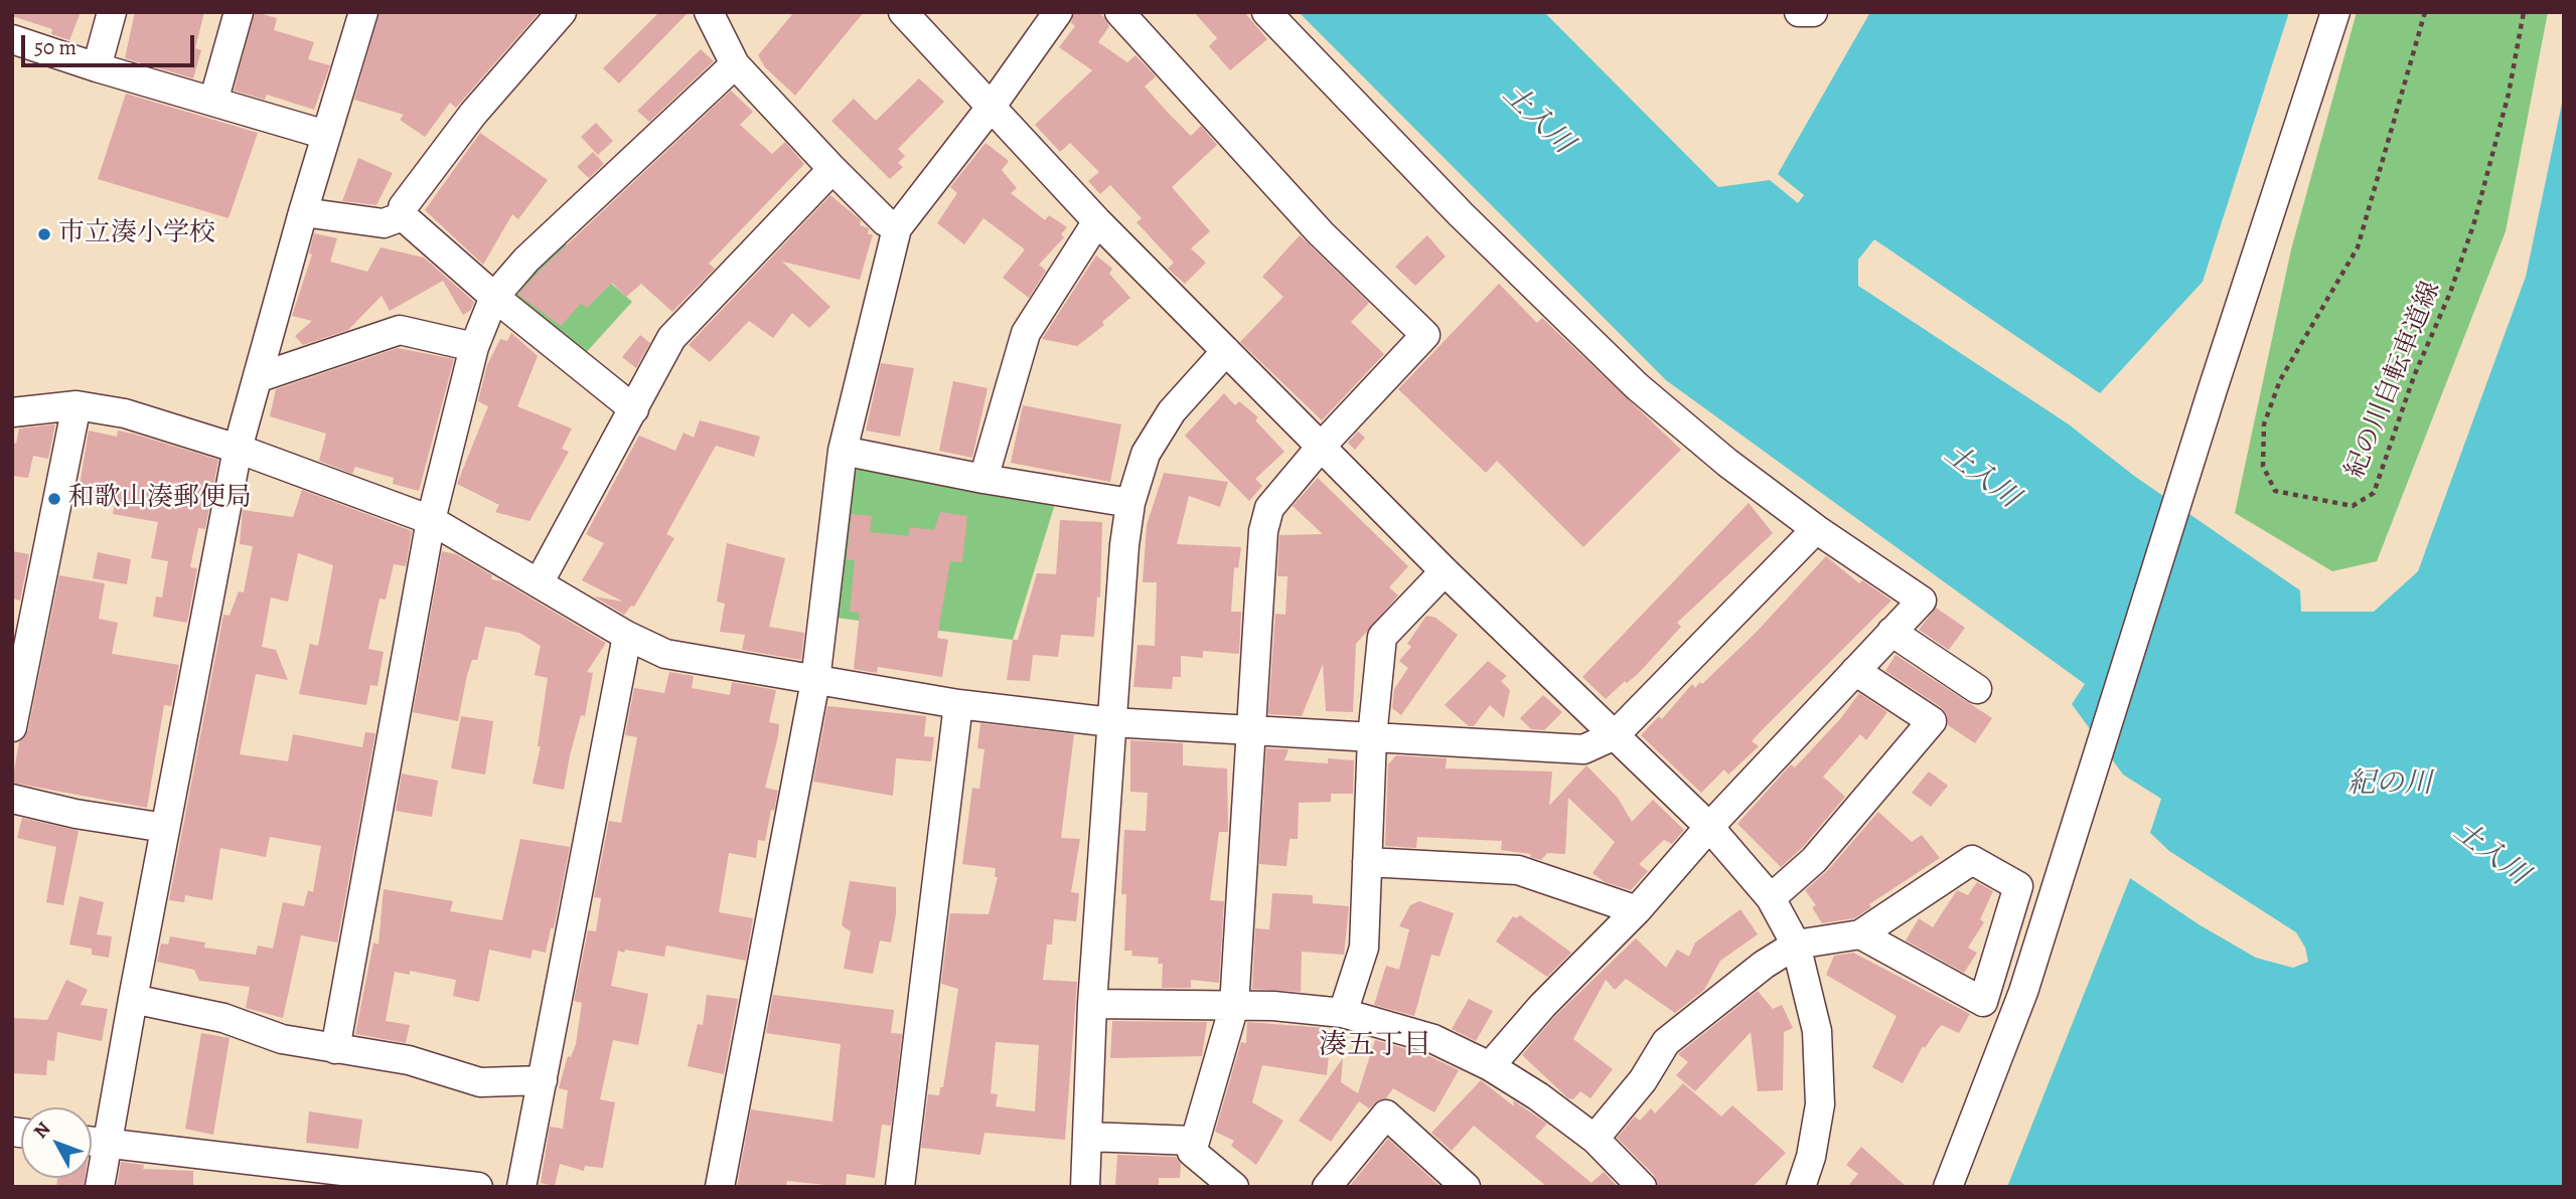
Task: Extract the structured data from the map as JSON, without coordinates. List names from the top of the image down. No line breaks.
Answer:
{"streets":{"path":["紀の川自転車道線"]},"districts":["湊五丁目"],"water":["土入川","紀の川"],"places":["市立湊小学校","和歌山湊郵便局"],"scale_bar":"50 m","north":"top left"}
